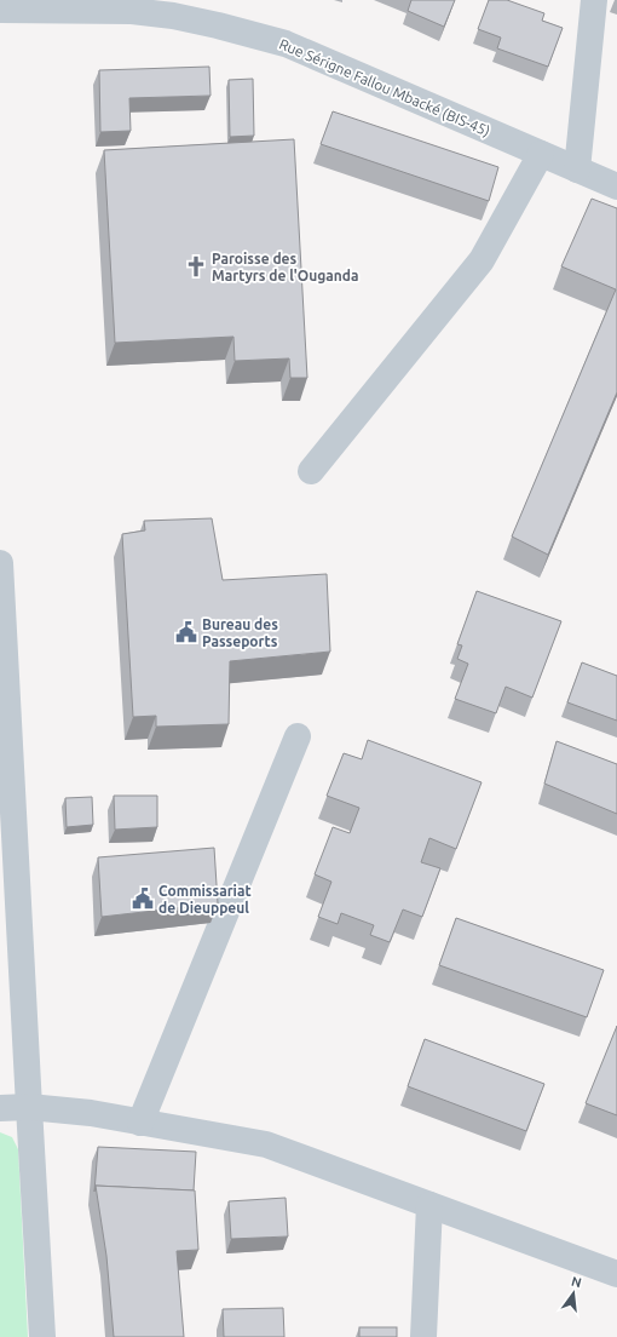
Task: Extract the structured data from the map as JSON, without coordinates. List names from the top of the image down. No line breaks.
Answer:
{"streets":{"street":["Rue Sérigne Fallou Mbacké (BIS-45)"]},"places":{"church":["Paroisse des Martyrs de l'Ouganda"],"public building":["Bureau des Passeports","Commissariat de Dieuppeul"]},"north":"top"}
